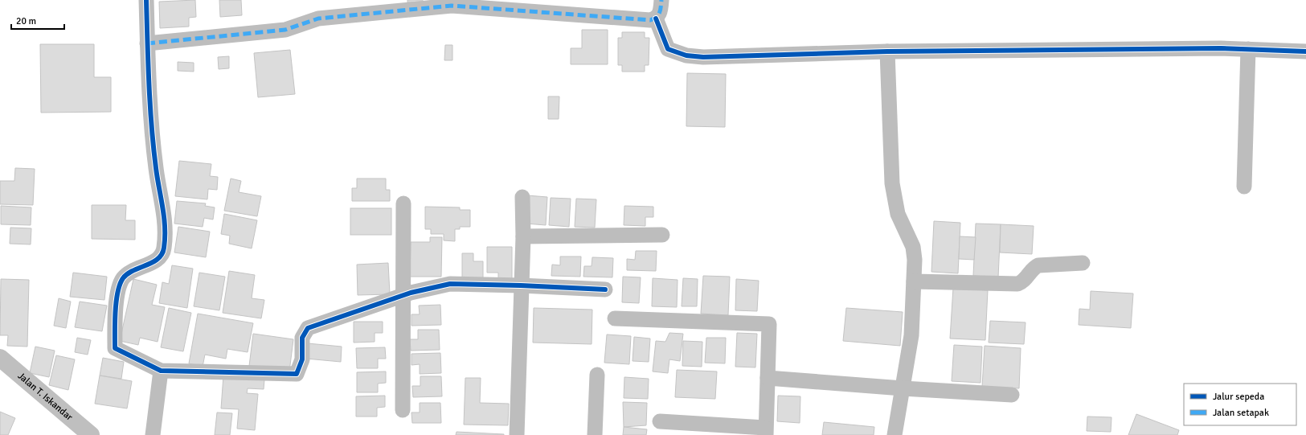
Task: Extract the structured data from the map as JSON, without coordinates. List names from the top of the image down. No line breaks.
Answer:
{"streets":{"street":["Jalan T. Iskandar"]},"legend":["Jalur sepeda","Jalan setapak"],"scale_bar":"20 m"}
